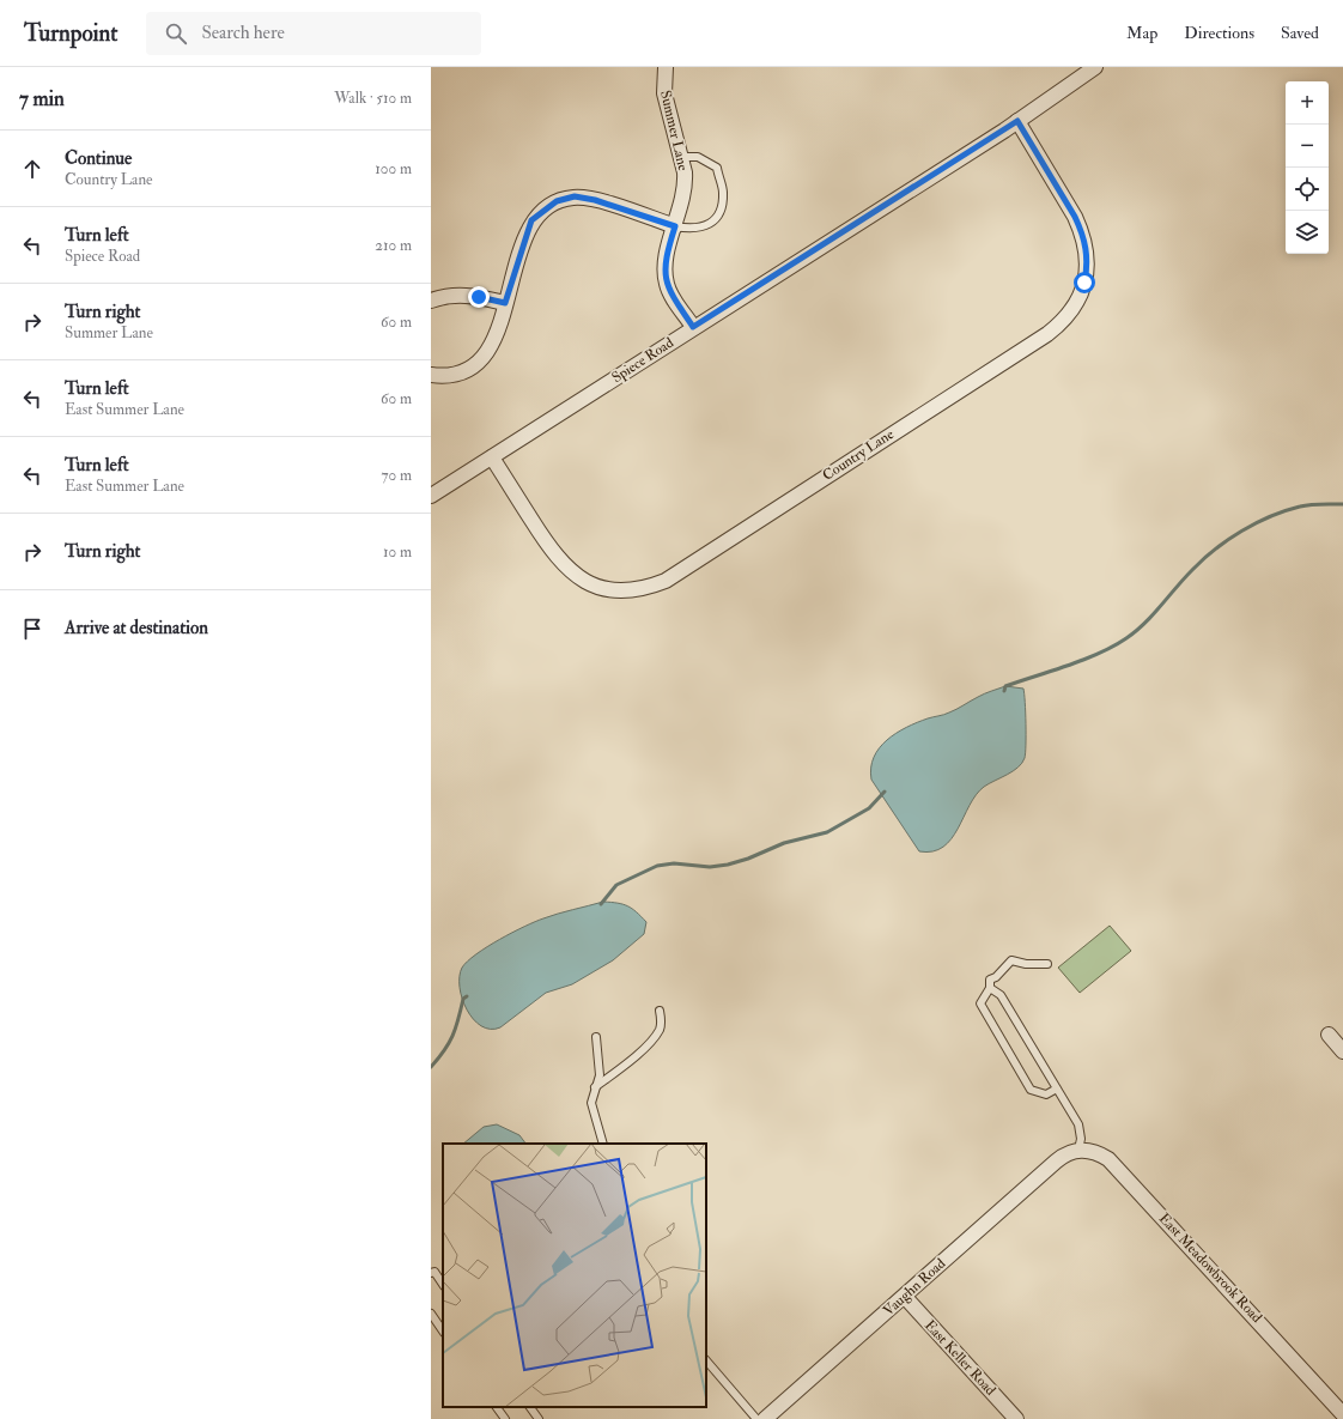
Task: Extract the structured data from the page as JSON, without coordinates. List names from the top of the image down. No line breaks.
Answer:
{"streets":{"street":["Summer Lane","Spiece Road","Country Lane","East Meadowbrook Road","Vaughn Road","East Keller Road"]},"crossings":[["Summer Lane","Spiece Road"],["Spiece Road","Country Lane"],["East Meadowbrook Road","Vaughn Road"],["Vaughn Road","East Keller Road"]],"page":{"header":"Turnpoint","search":"Search here","nav":["Map","Directions","Saved"],"heading":["7 min","Walk · 510 m"],"map_buttons":["+","−"],"list":[["Continue","Country Lane","100 m"],["Turn left","Spiece Road","210 m"],["Turn right","Summer Lane","60 m"],["Turn left","East Summer Lane","60 m"],["Turn left","East Summer Lane","70 m"],["Turn right","10 m"],"Arrive at destination"]}}
